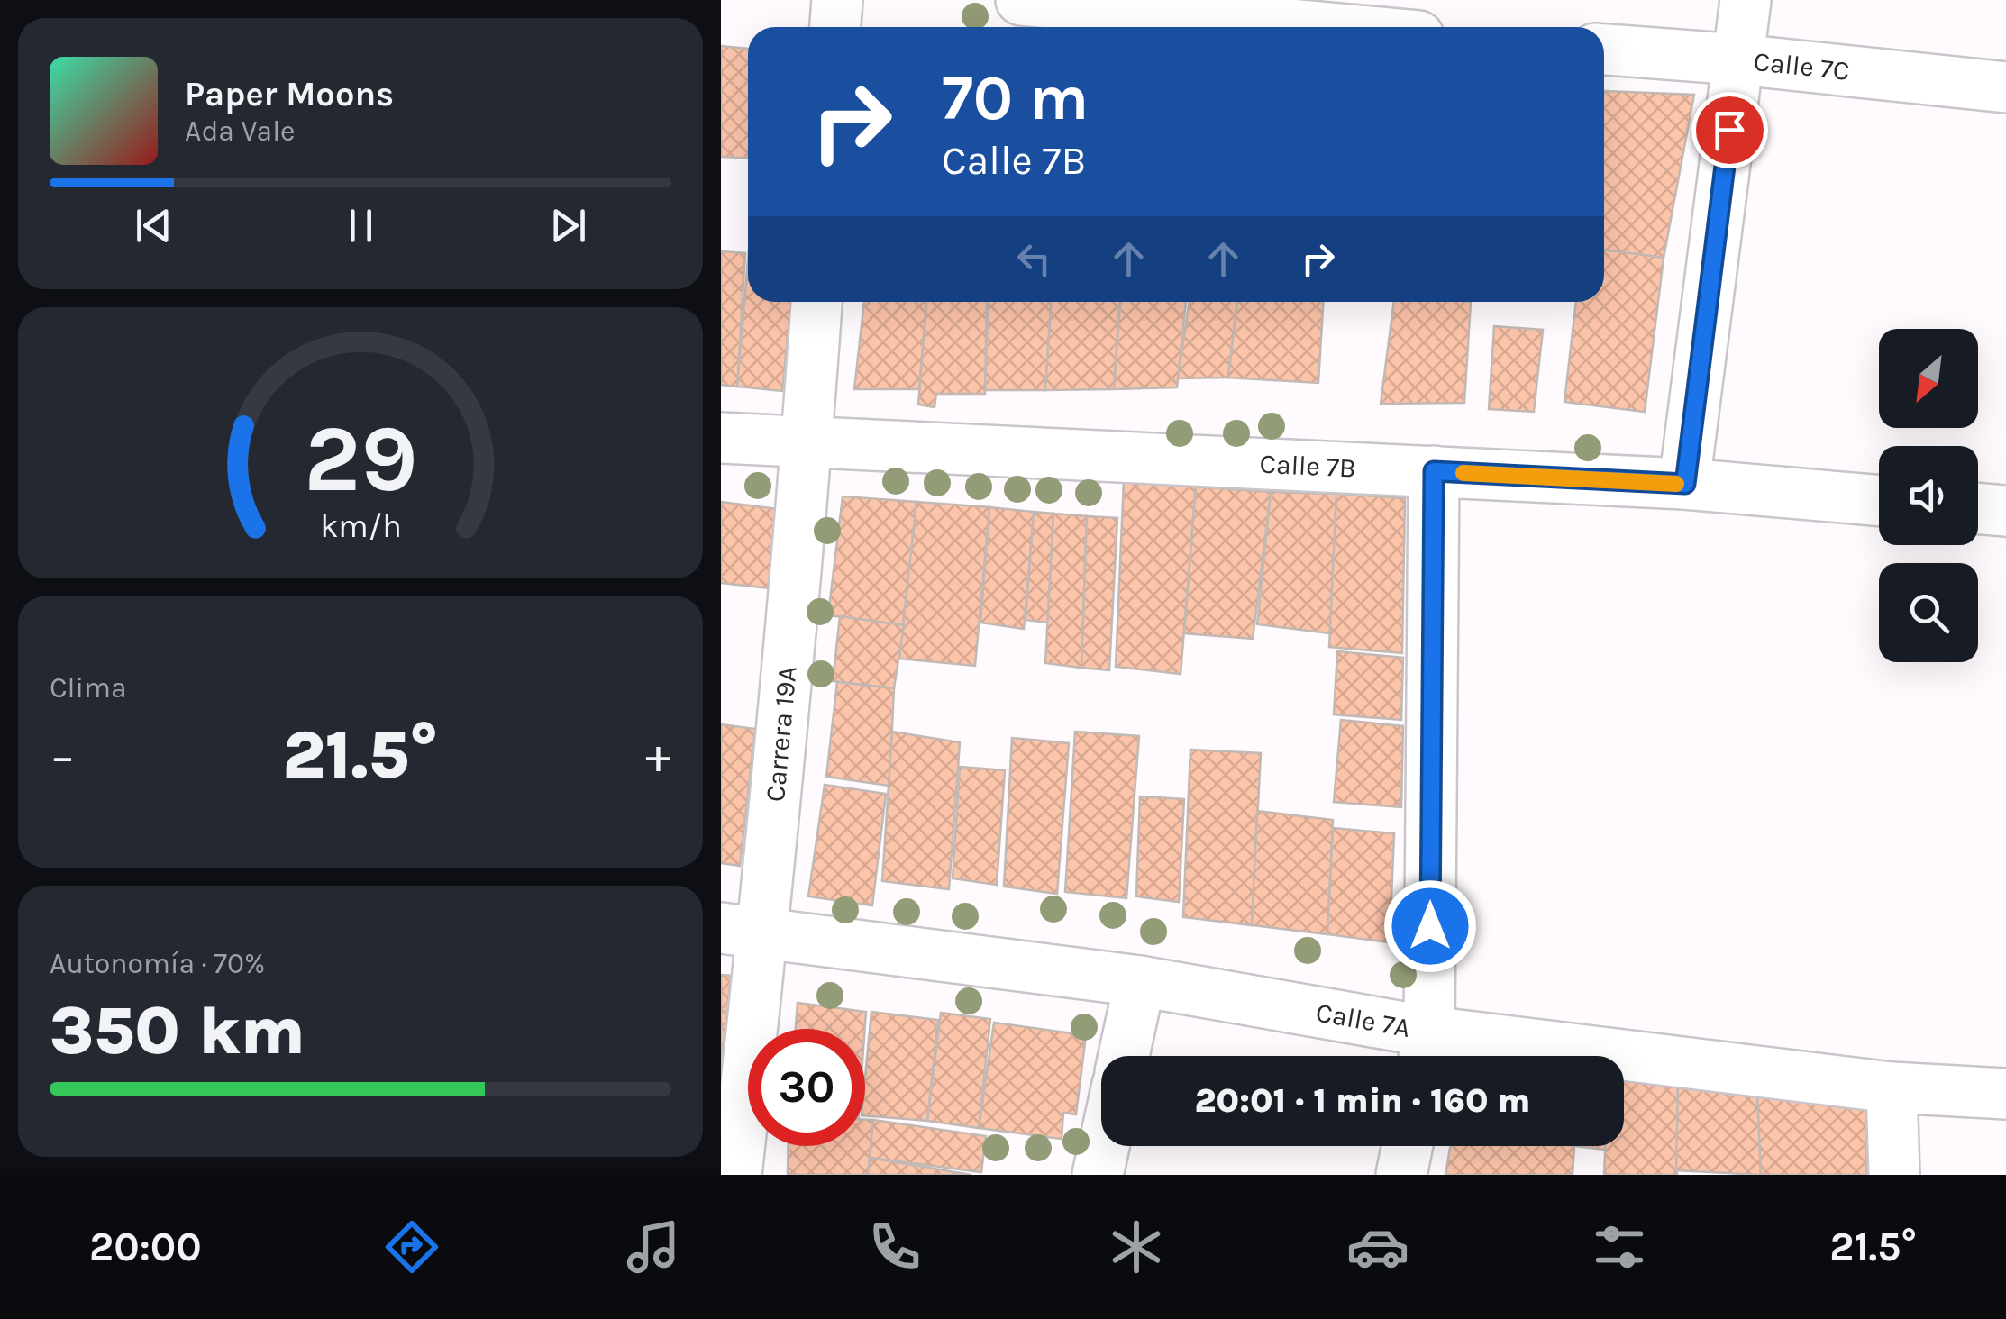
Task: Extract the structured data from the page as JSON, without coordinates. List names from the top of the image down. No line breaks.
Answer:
{"streets":{"street":["Calle 7C","Calle 7B","Carrera 19A","Calle 7A"]},"crossings":[["Calle 7B","Carrera 19A"],["Carrera 19A","Calle 7A"]],"north":"bottom left","page":{"turn":["70 m","Calle 7B"],"song":["Paper Moons","Ada Vale"],"tile":["Clima",["Autonomía · 70%","350 km"]],"heat":["−","21.5°","+"],"limit":"30","trip":"20:01 · 1 min · 160 m","tabs":["20:00","21.5°"],"gauge":["29","km/h"]}}
